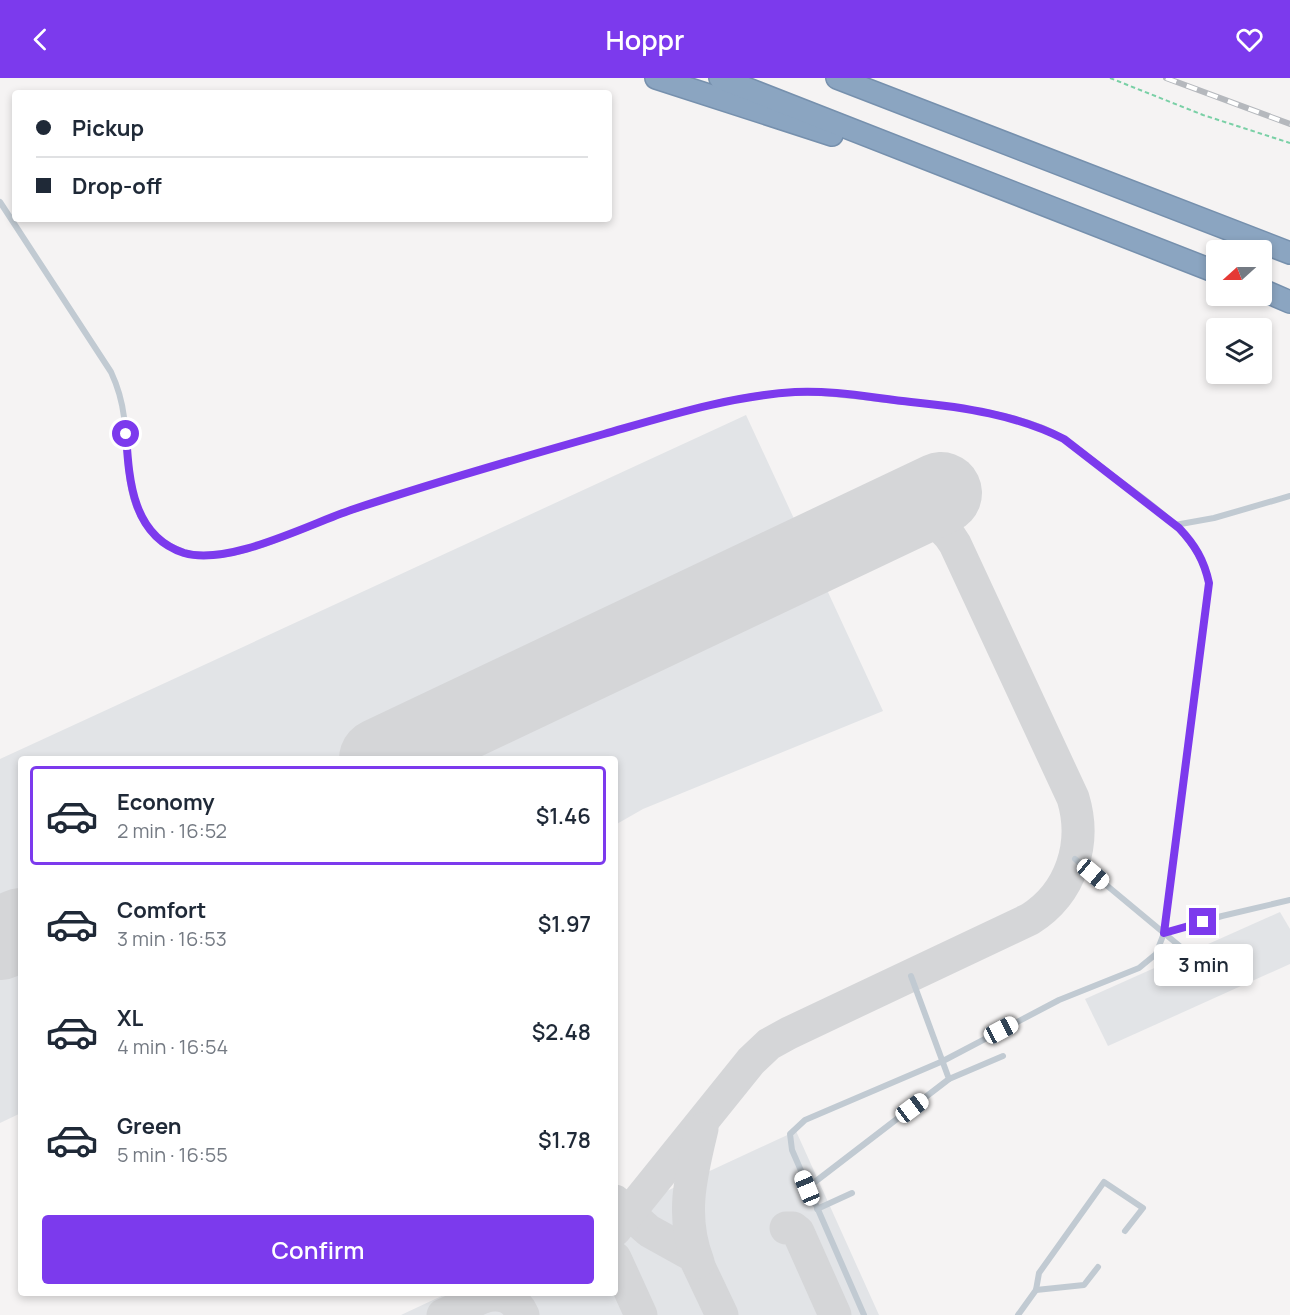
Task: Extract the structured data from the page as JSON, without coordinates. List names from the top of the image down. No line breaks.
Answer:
{"north":"left","page":{"header":"Hoppr","banner":["Pickup","Drop-off"],"list":[{"name":"Economy","note":"2 min · 16:52","value":"$1.46"},{"name":"Comfort","note":"3 min · 16:53","value":"$1.97"},{"name":"XL","note":"4 min · 16:54","value":"$2.48"},{"name":"Green","note":"5 min · 16:55","value":"$1.78"}],"bubble":"3 min","buttons":"Confirm"}}
